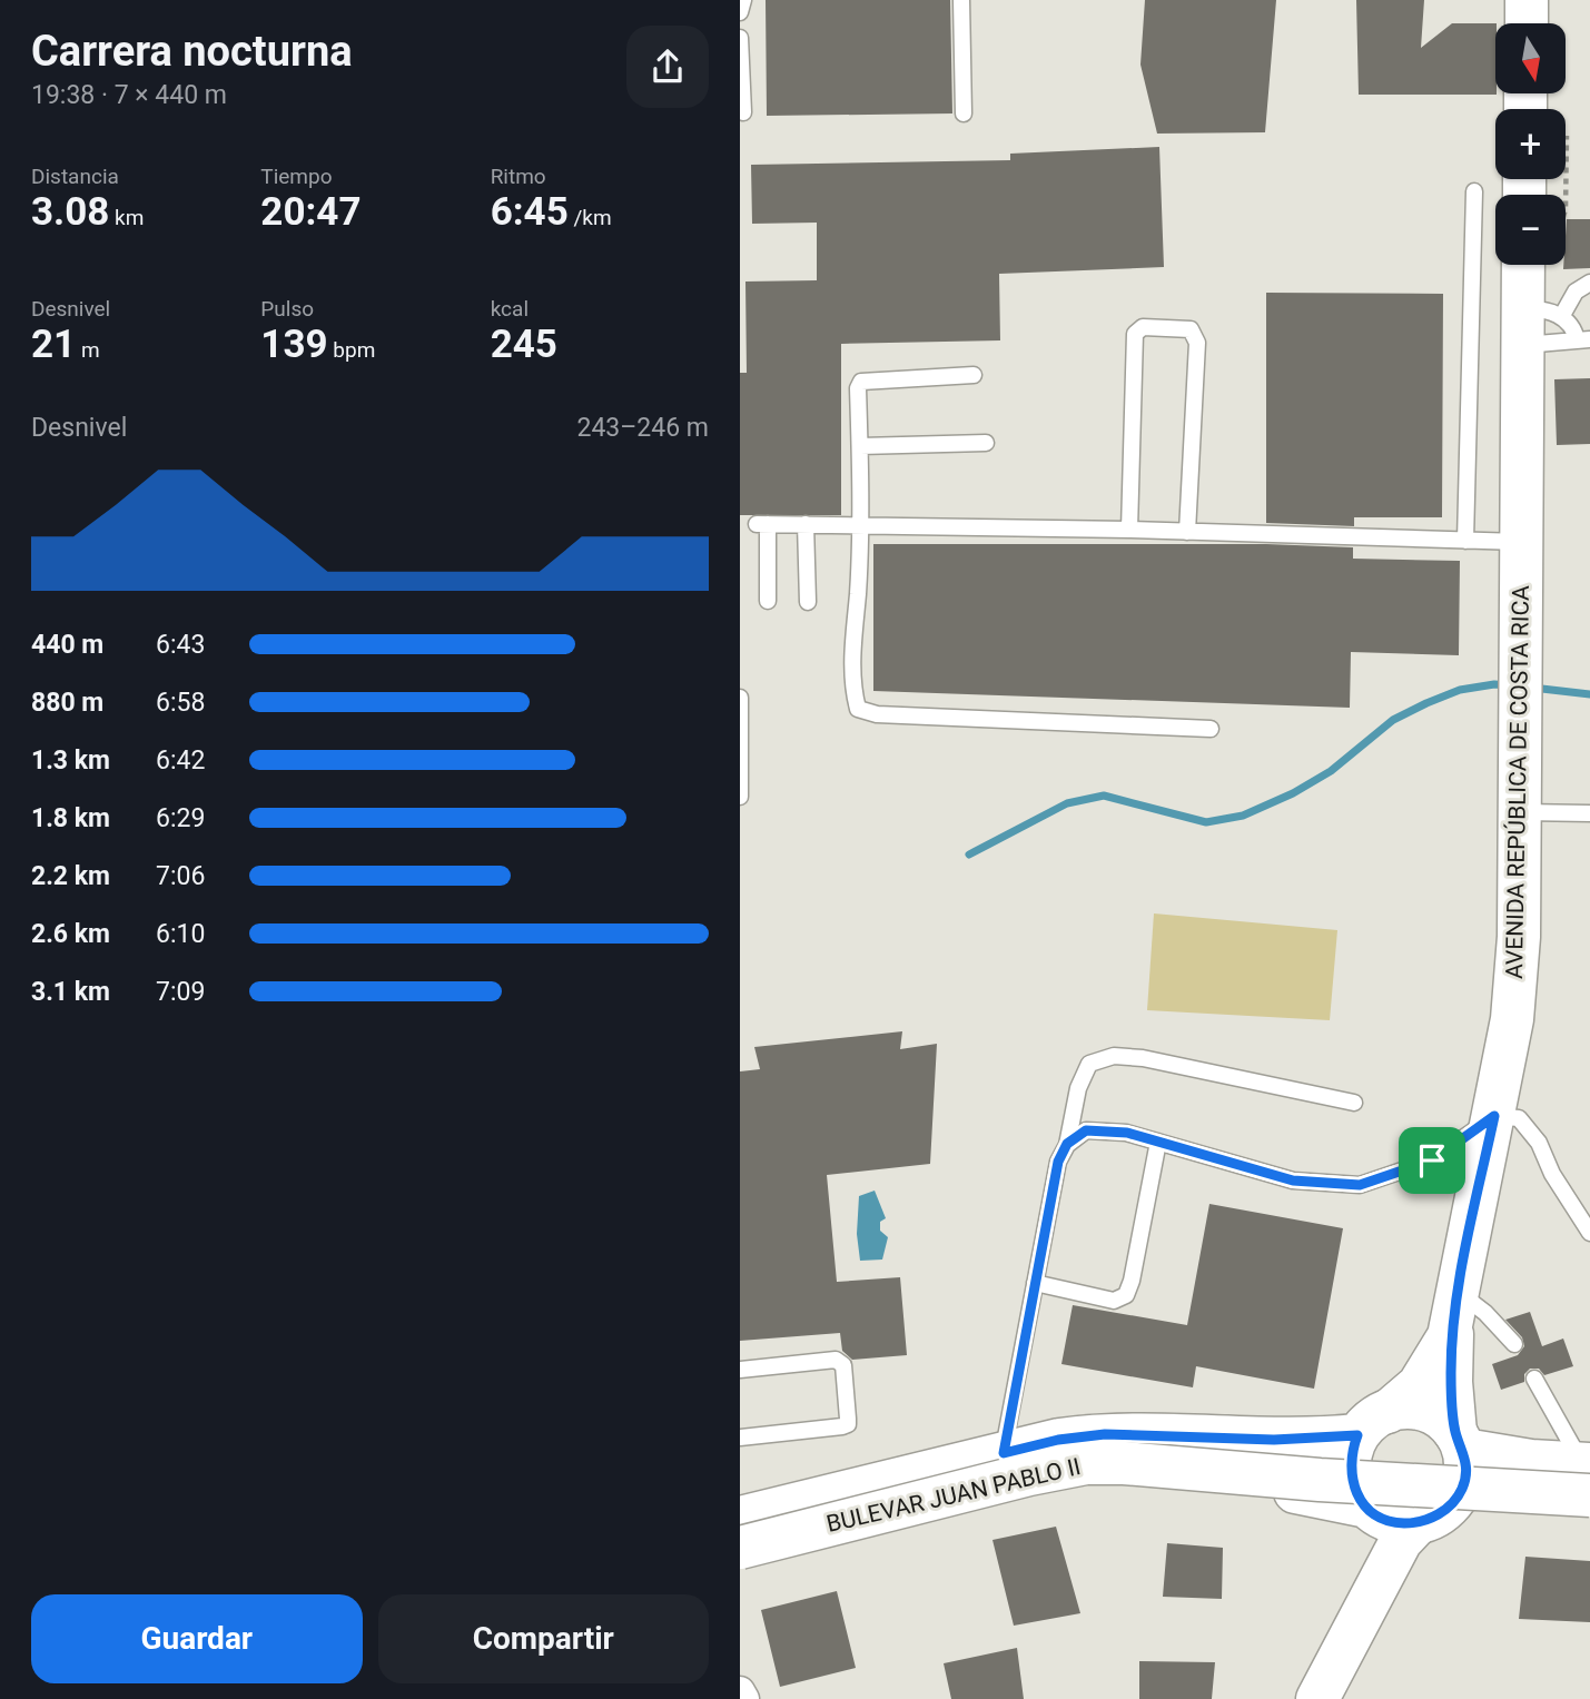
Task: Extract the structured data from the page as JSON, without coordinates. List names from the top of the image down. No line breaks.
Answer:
{"streets":{"main road":["AVENIDA REPÚBLICA DE COSTA RICA","BULEVAR JUAN PABLO II"]},"crossings":[["AVENIDA REPÚBLICA DE COSTA RICA","BULEVAR JUAN PABLO II"]],"north":"bottom","page":{"heading":["Carrera nocturna","19:38 · 7 × 440 m"],"map_buttons":["+","−"],"stats":[["Distancia","3.08 km"],["Tiempo","20:47"],["Ritmo","6:45 /km"],["Desnivel","21 m"],["Pulso","139 bpm"],["kcal","245"]],"chart":["Desnivel","243–246 m"],"list":[{"name":"440 m","note":"6:43"},{"name":"880 m","note":"6:58"},{"name":"1.3 km","note":"6:42"},{"name":"1.8 km","note":"6:29"},{"name":"2.2 km","note":"7:06"},{"name":"2.6 km","note":"6:10"},{"name":"3.1 km","note":"7:09"}],"buttons":["Guardar","Compartir"]}}
